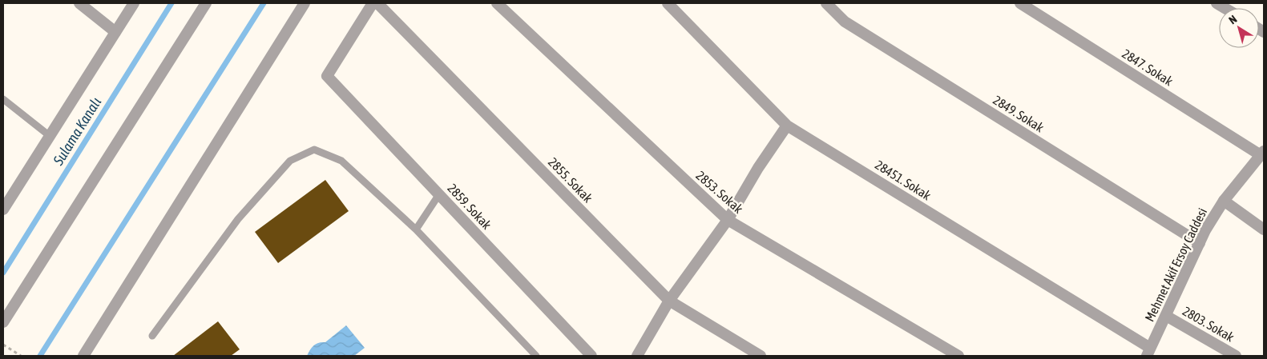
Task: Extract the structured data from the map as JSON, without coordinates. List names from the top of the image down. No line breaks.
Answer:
{"streets":{"street":["2847. Sokak","2849. Sokak","2855. Sokak","28451. Sokak","2853. Sokak","2859. Sokak","Mehmet Akif Ersoy Caddesi","2803. Sokak"]},"crossings":[["2847. Sokak","Mehmet Akif Ersoy Caddesi"],["2849. Sokak","Mehmet Akif Ersoy Caddesi"],["28451. Sokak","Mehmet Akif Ersoy Caddesi"],["Mehmet Akif Ersoy Caddesi","2803. Sokak"]],"water":["Sulama Kanalı"],"north":"top left"}
